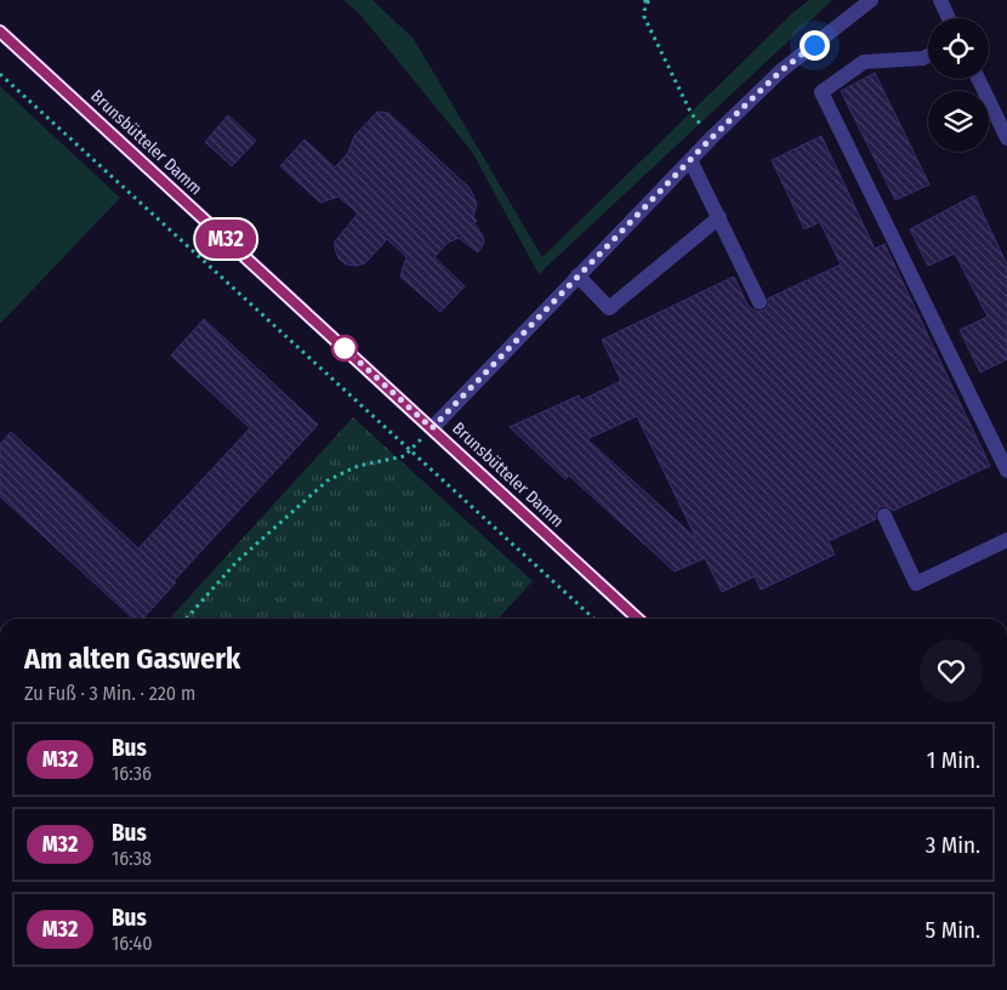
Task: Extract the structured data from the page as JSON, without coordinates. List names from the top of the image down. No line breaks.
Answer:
{"streets":{"main road":["Brunsbütteler Damm"]},"lines":["bus line M32"],"page":{"on_map":"M32","heading":["Am alten Gaswerk","Zu Fuß · 3 Min. · 220 m"],"list":[{"mark":"M32","name":"Bus","note":"16:36","value":"1 Min."},{"mark":"M32","name":"Bus","note":"16:38","value":"3 Min."},{"mark":"M32","name":"Bus","note":"16:40","value":"5 Min."}]}}
